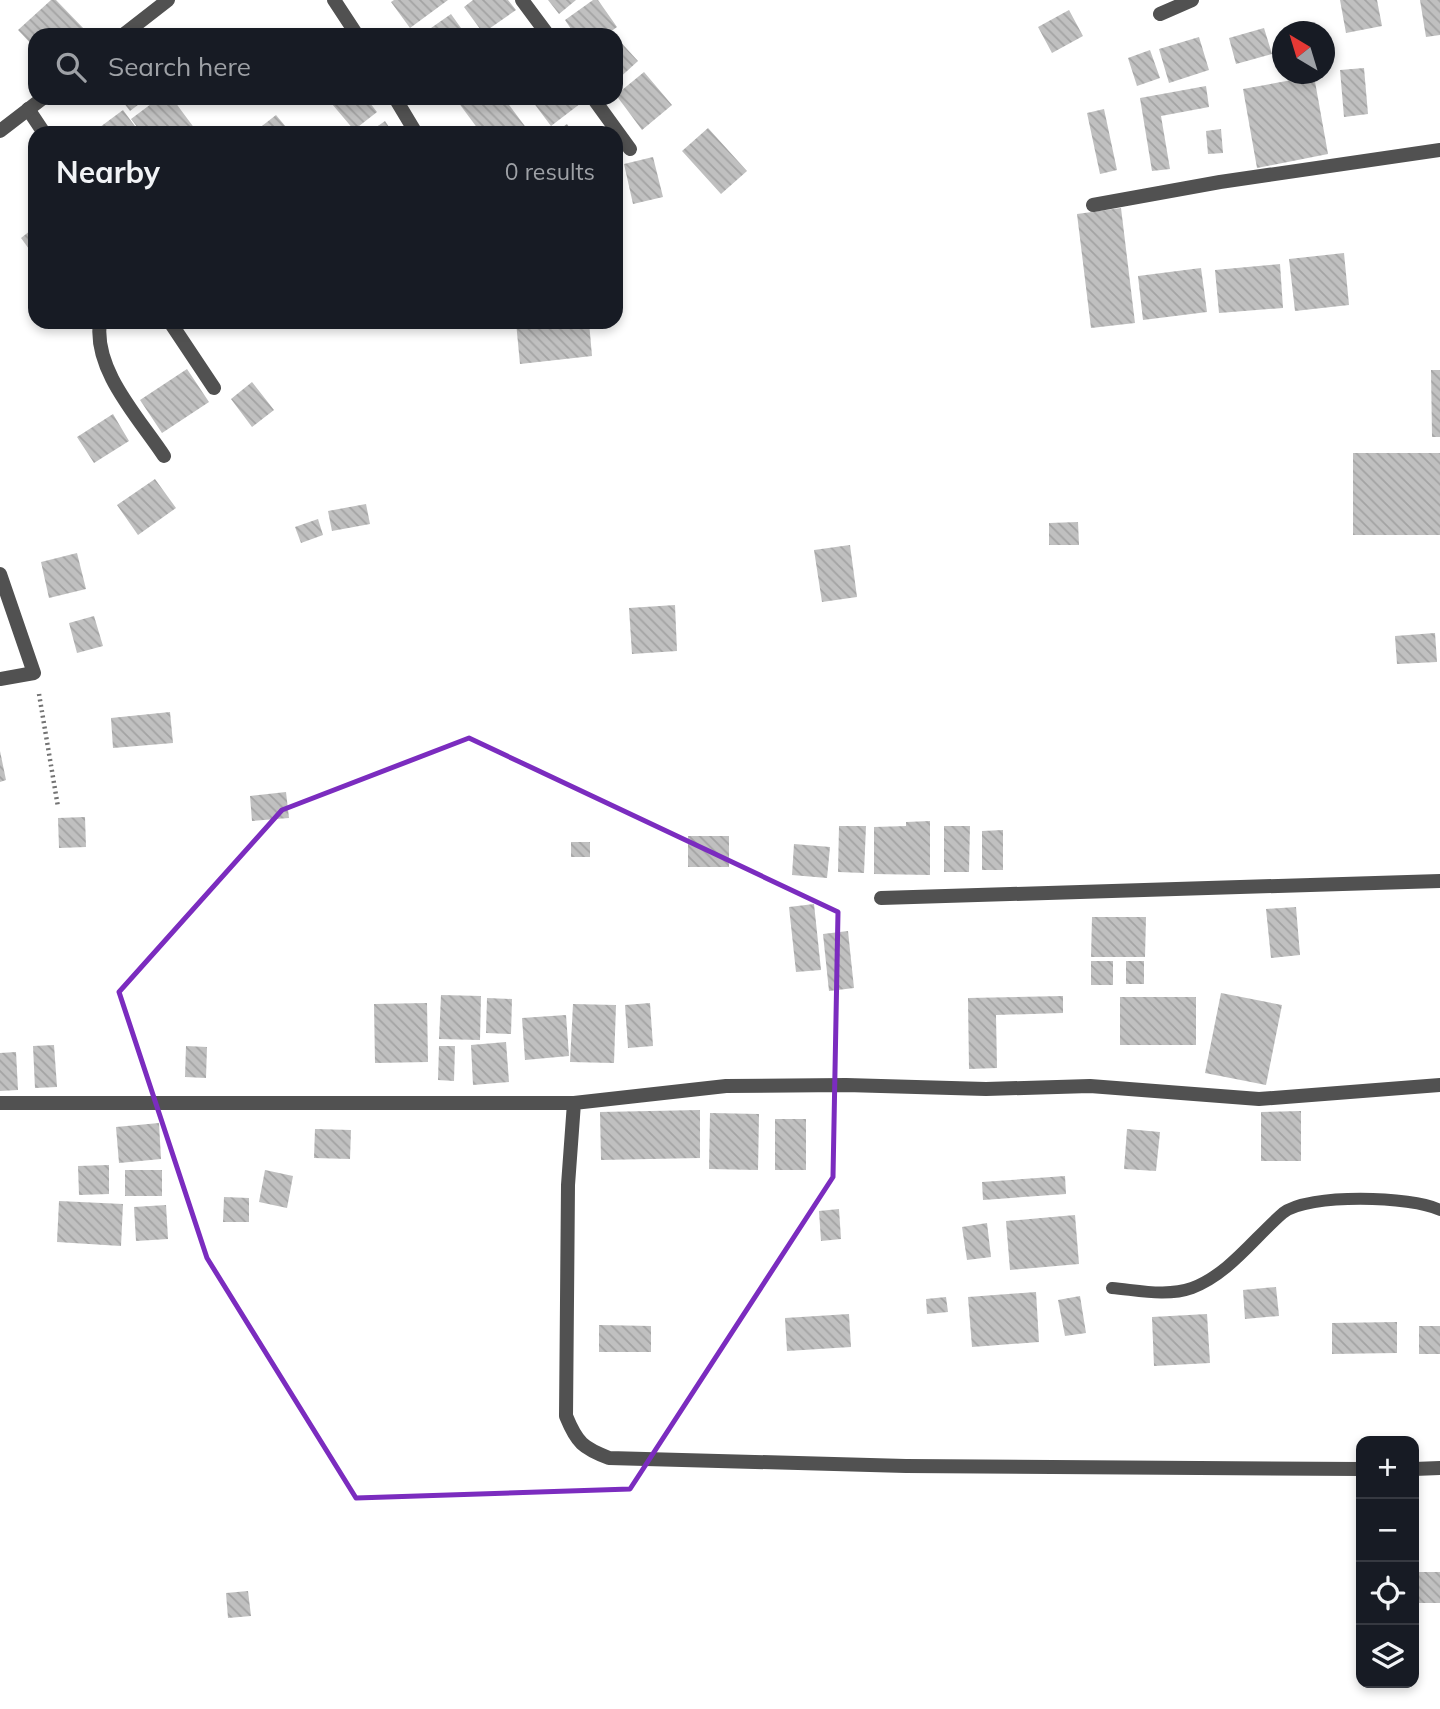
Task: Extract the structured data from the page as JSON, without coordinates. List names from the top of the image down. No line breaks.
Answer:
{"north":"top left","page":{"search":"Search here","heading":["Nearby","0 results"],"map_buttons":["+","−"]}}
